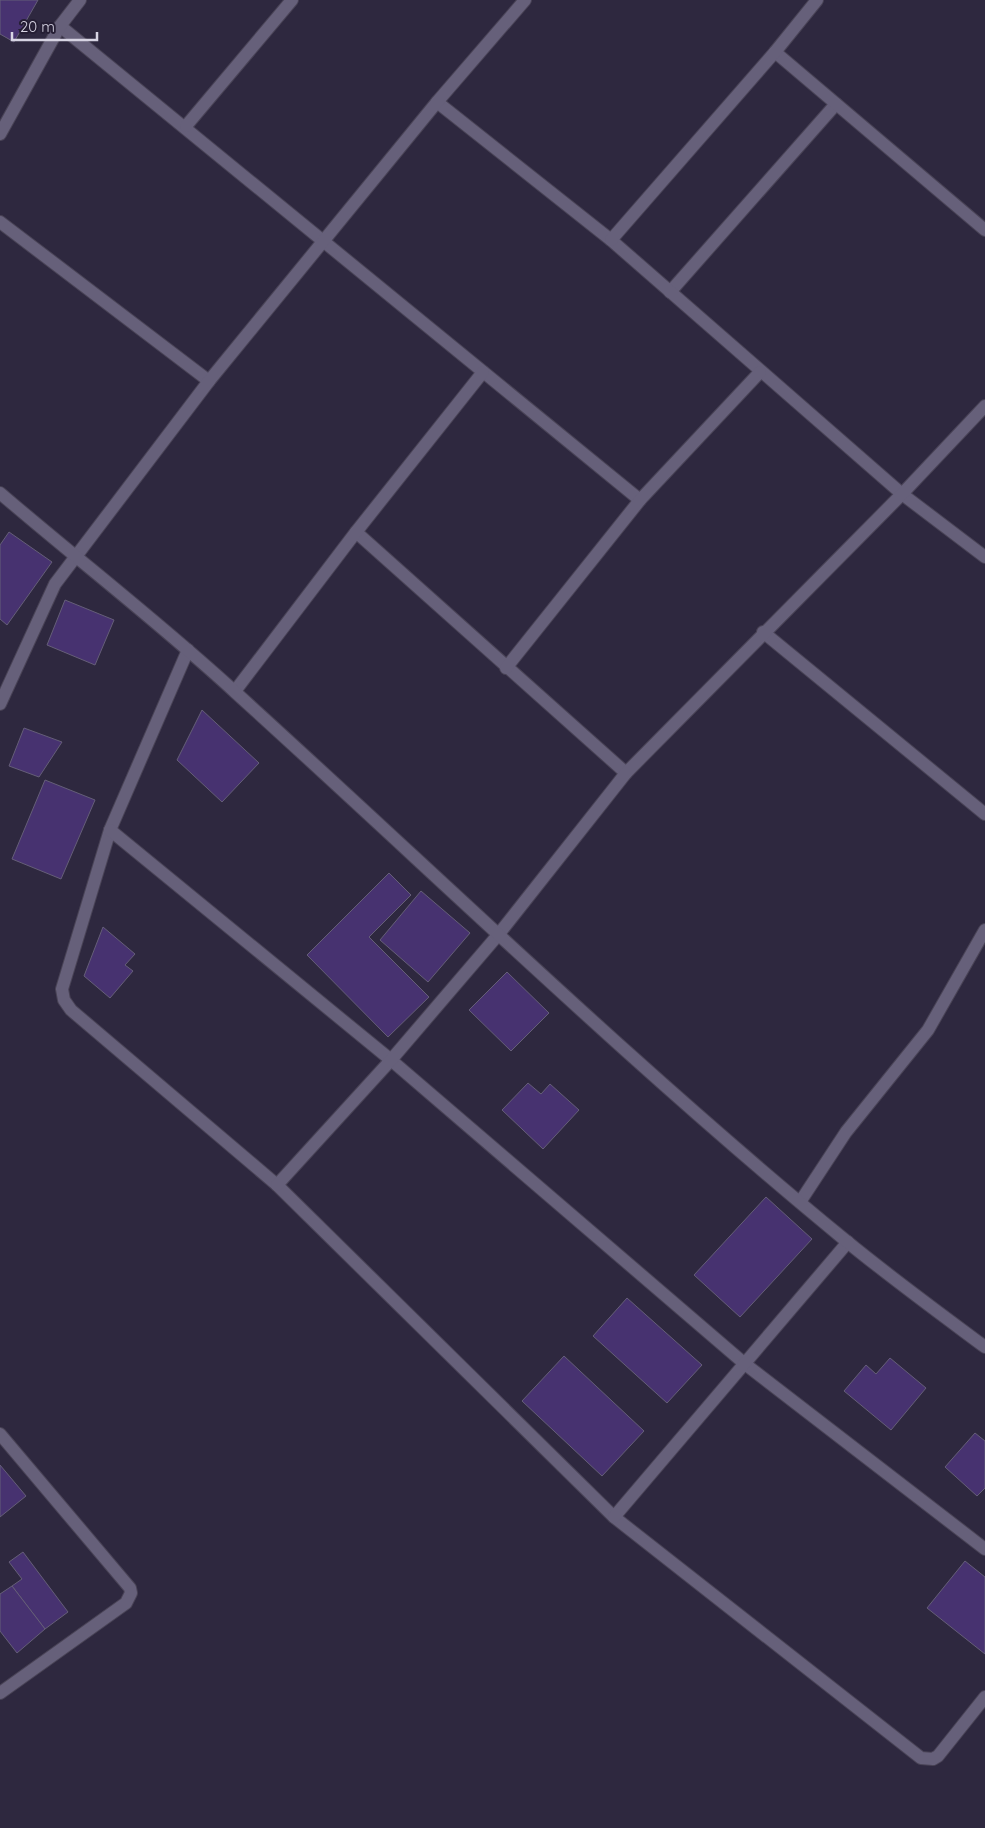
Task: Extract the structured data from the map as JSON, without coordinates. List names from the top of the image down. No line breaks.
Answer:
{"scale_bar":"20 m"}
